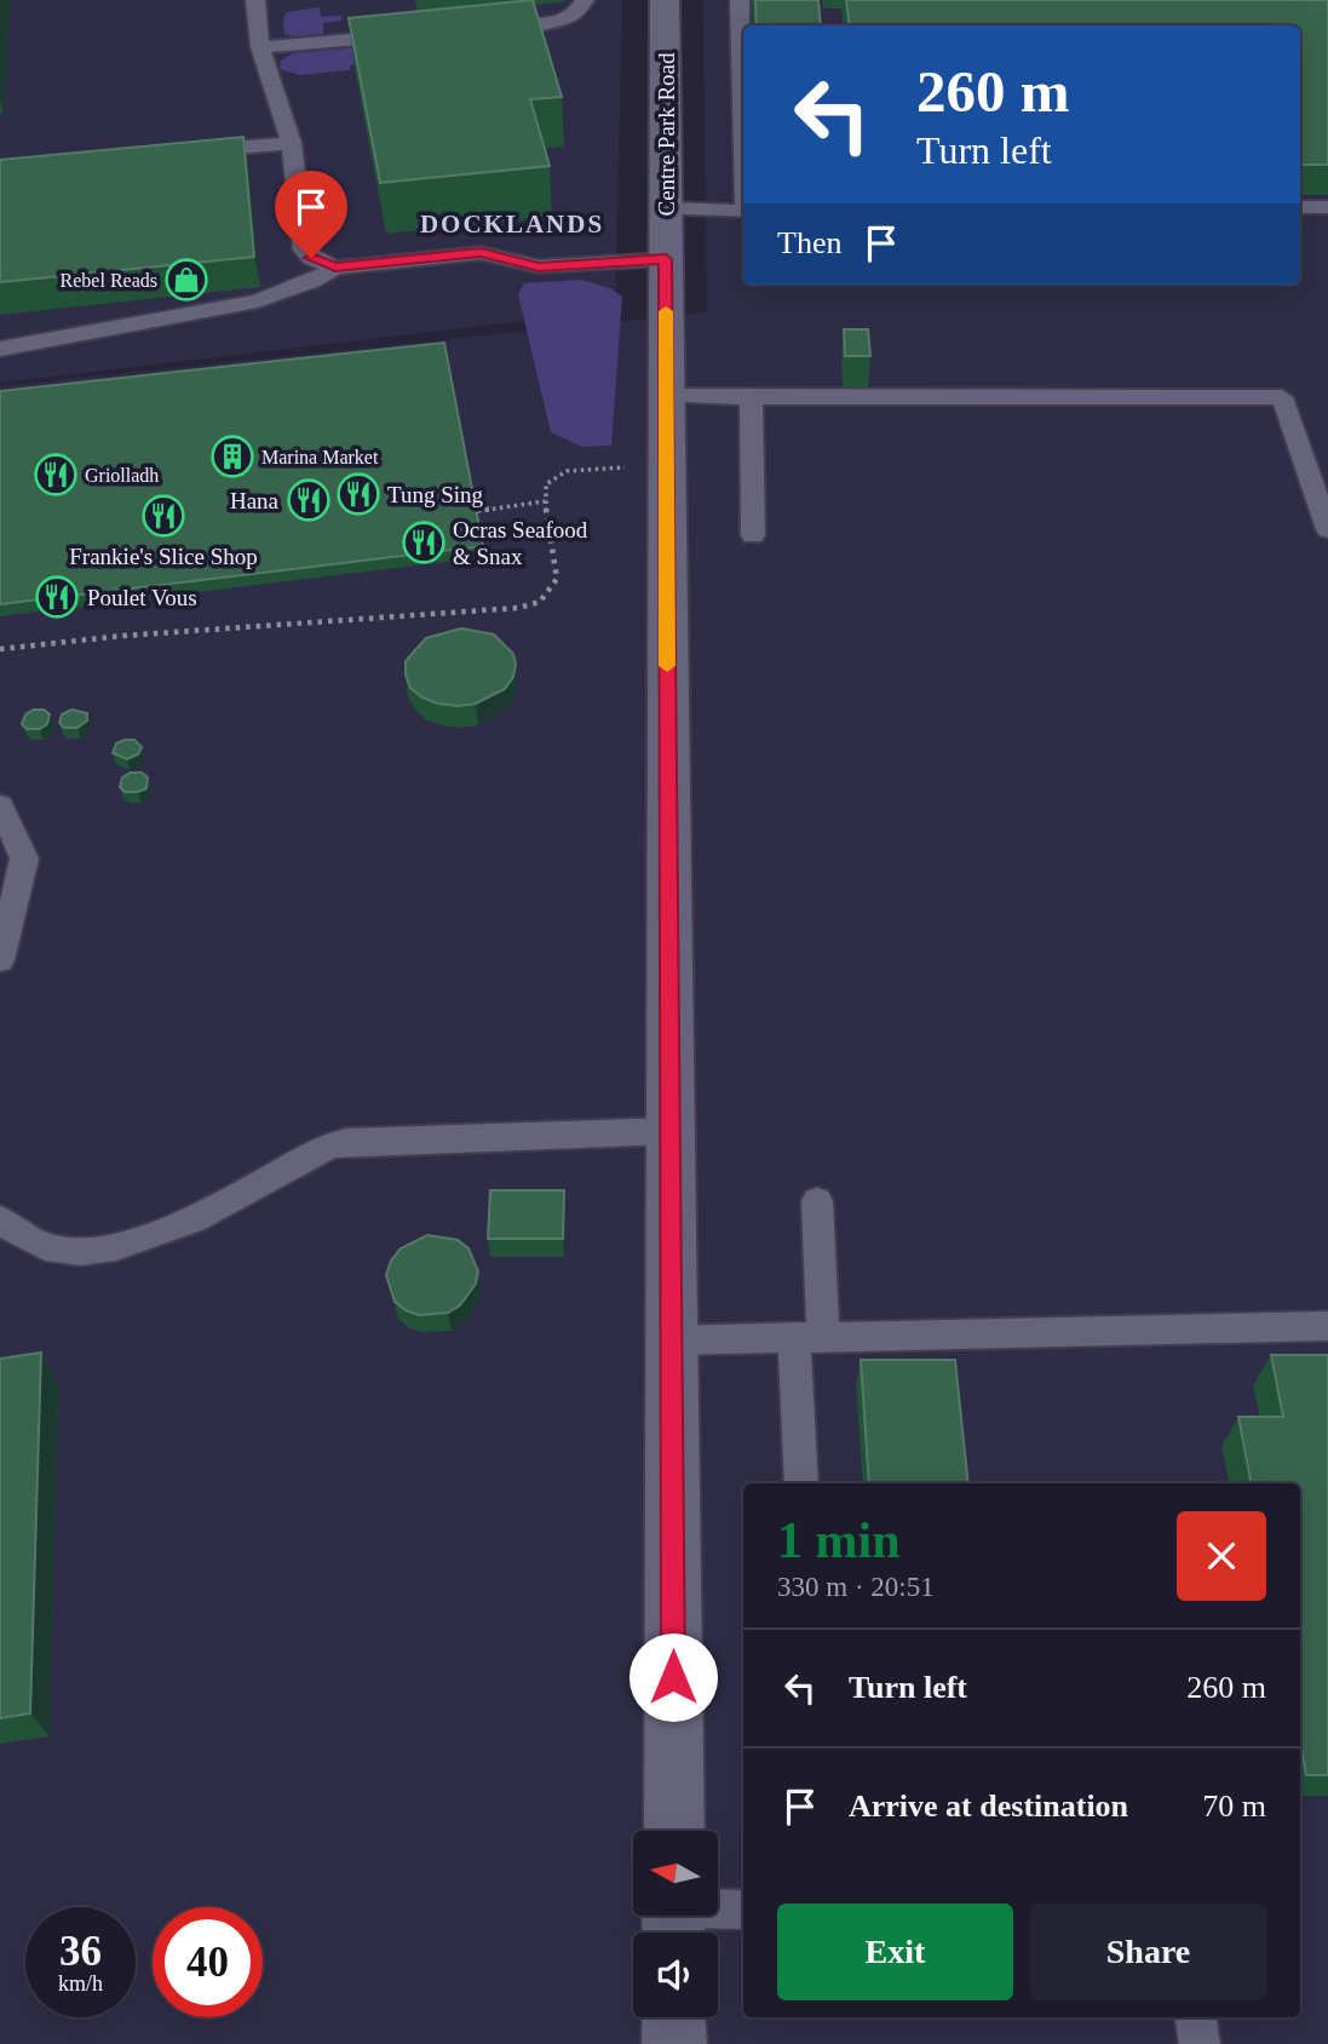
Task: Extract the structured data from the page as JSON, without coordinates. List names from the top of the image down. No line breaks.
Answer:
{"streets":{"street":["Centre Park Road"]},"districts":["DOCKLANDS"],"places":{"shop":["Rebel Reads"],"building":["Marina Market"],"restaurant":["Griolladh","Tung Sing","Hana","Frankie's Slice Shop","Ocras Seafood & Snax","Poulet Vous"]},"north":"left","page":{"turn":["260 m","Turn left"],"then":"Then","heading":["1 min","330 m · 20:51"],"list":[{"name":"Turn left","value":"260 m"},{"name":"Arrive at destination","value":"70 m"}],"buttons":["Exit","Share"],"speed":"36 km/h","limit":"40"}}
